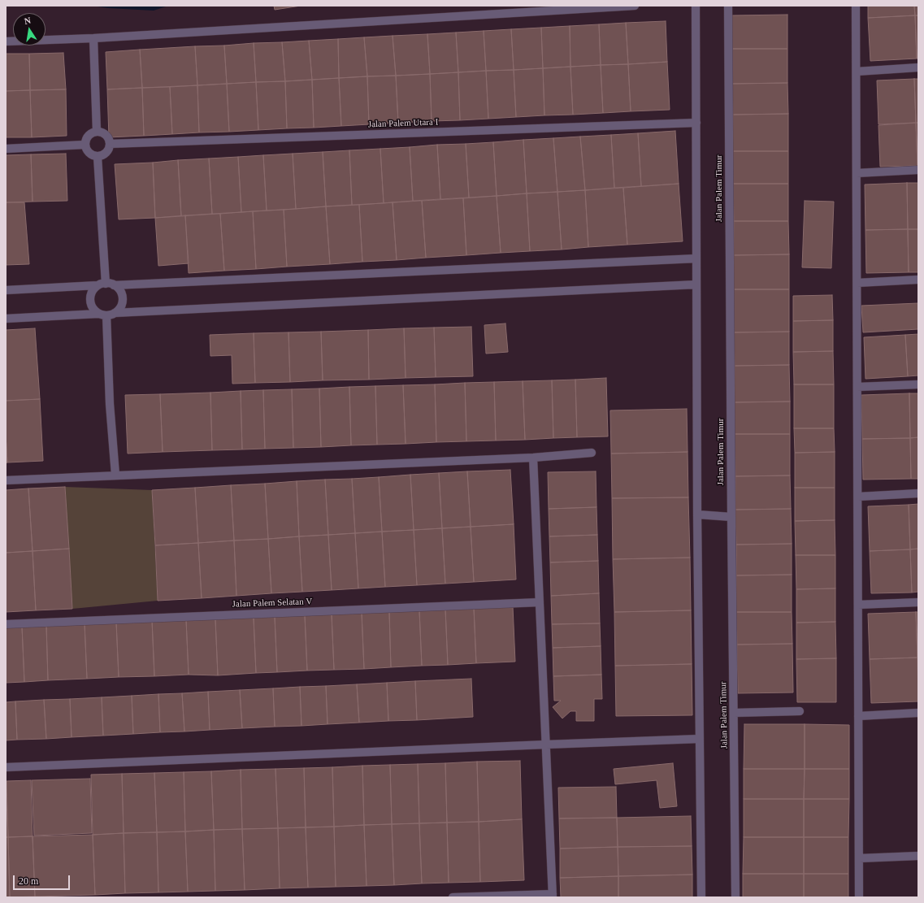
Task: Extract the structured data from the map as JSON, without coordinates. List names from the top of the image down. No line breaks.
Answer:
{"streets":{"street":["Jalan Palem Utara I","Jalan Palem Timur","Jalan Palem Selatan V"]},"scale_bar":"20 m","north":"top"}
